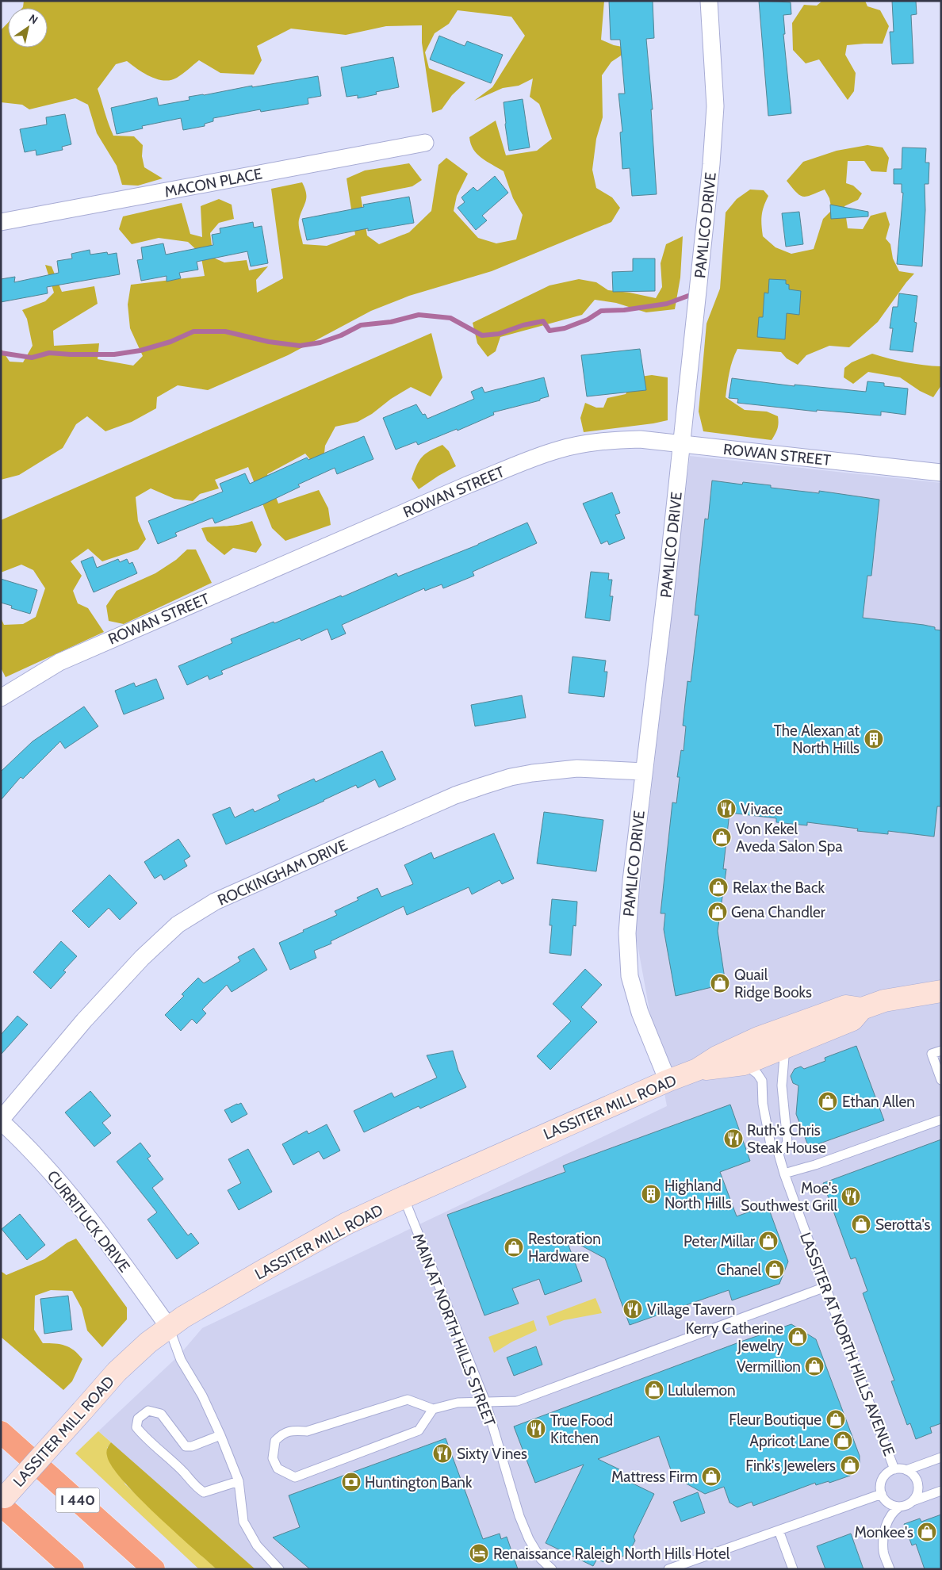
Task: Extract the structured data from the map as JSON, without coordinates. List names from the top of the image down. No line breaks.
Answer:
{"streets":{"highway":["I 440"],"main road":["LASSITER MILL ROAD"],"street":["MACON PLACE","PAMLICO DRIVE","ROWAN STREET","ROCKINGHAM DRIVE","CURRITUCK DRIVE"],"lane":["MAIN AT NORTH HILLS STREET","LASSITER AT NORTH HILLS AVENUE"]},"crossings":[["PAMLICO DRIVE","ROWAN STREET"],["PAMLICO DRIVE","ROCKINGHAM DRIVE"],["PAMLICO DRIVE","LASSITER MILL ROAD"],["ROCKINGHAM DRIVE","CURRITUCK DRIVE"],["LASSITER MILL ROAD","CURRITUCK DRIVE"],["LASSITER MILL ROAD","MAIN AT NORTH HILLS STREET"],["LASSITER MILL ROAD","LASSITER AT NORTH HILLS AVENUE"]],"places":{"building":["The Alexan at North Hills","Highland North Hills"],"restaurant":["Vivace","Ruth's Chris Steak House","Moe's Southwest Grill","Village Tavern","True Food Kitchen","Sixty Vines"],"shop":["Von Kekel Aveda Salon Spa","Relax the Back","Gena Chandler","Quail Ridge Books","Ethan Allen","Serotta's","Peter Millar","Restoration Hardware","Chanel","Kerry Catherine Jewelry","Vermillion","Lululemon","Fleur Boutique","Apricot Lane","Fink's Jewelers","Mattress Firm","Monkee's"],"bank":["Huntington Bank"],"hotel":["Renaissance Raleigh North Hills Hotel"]},"north":"top right"}
